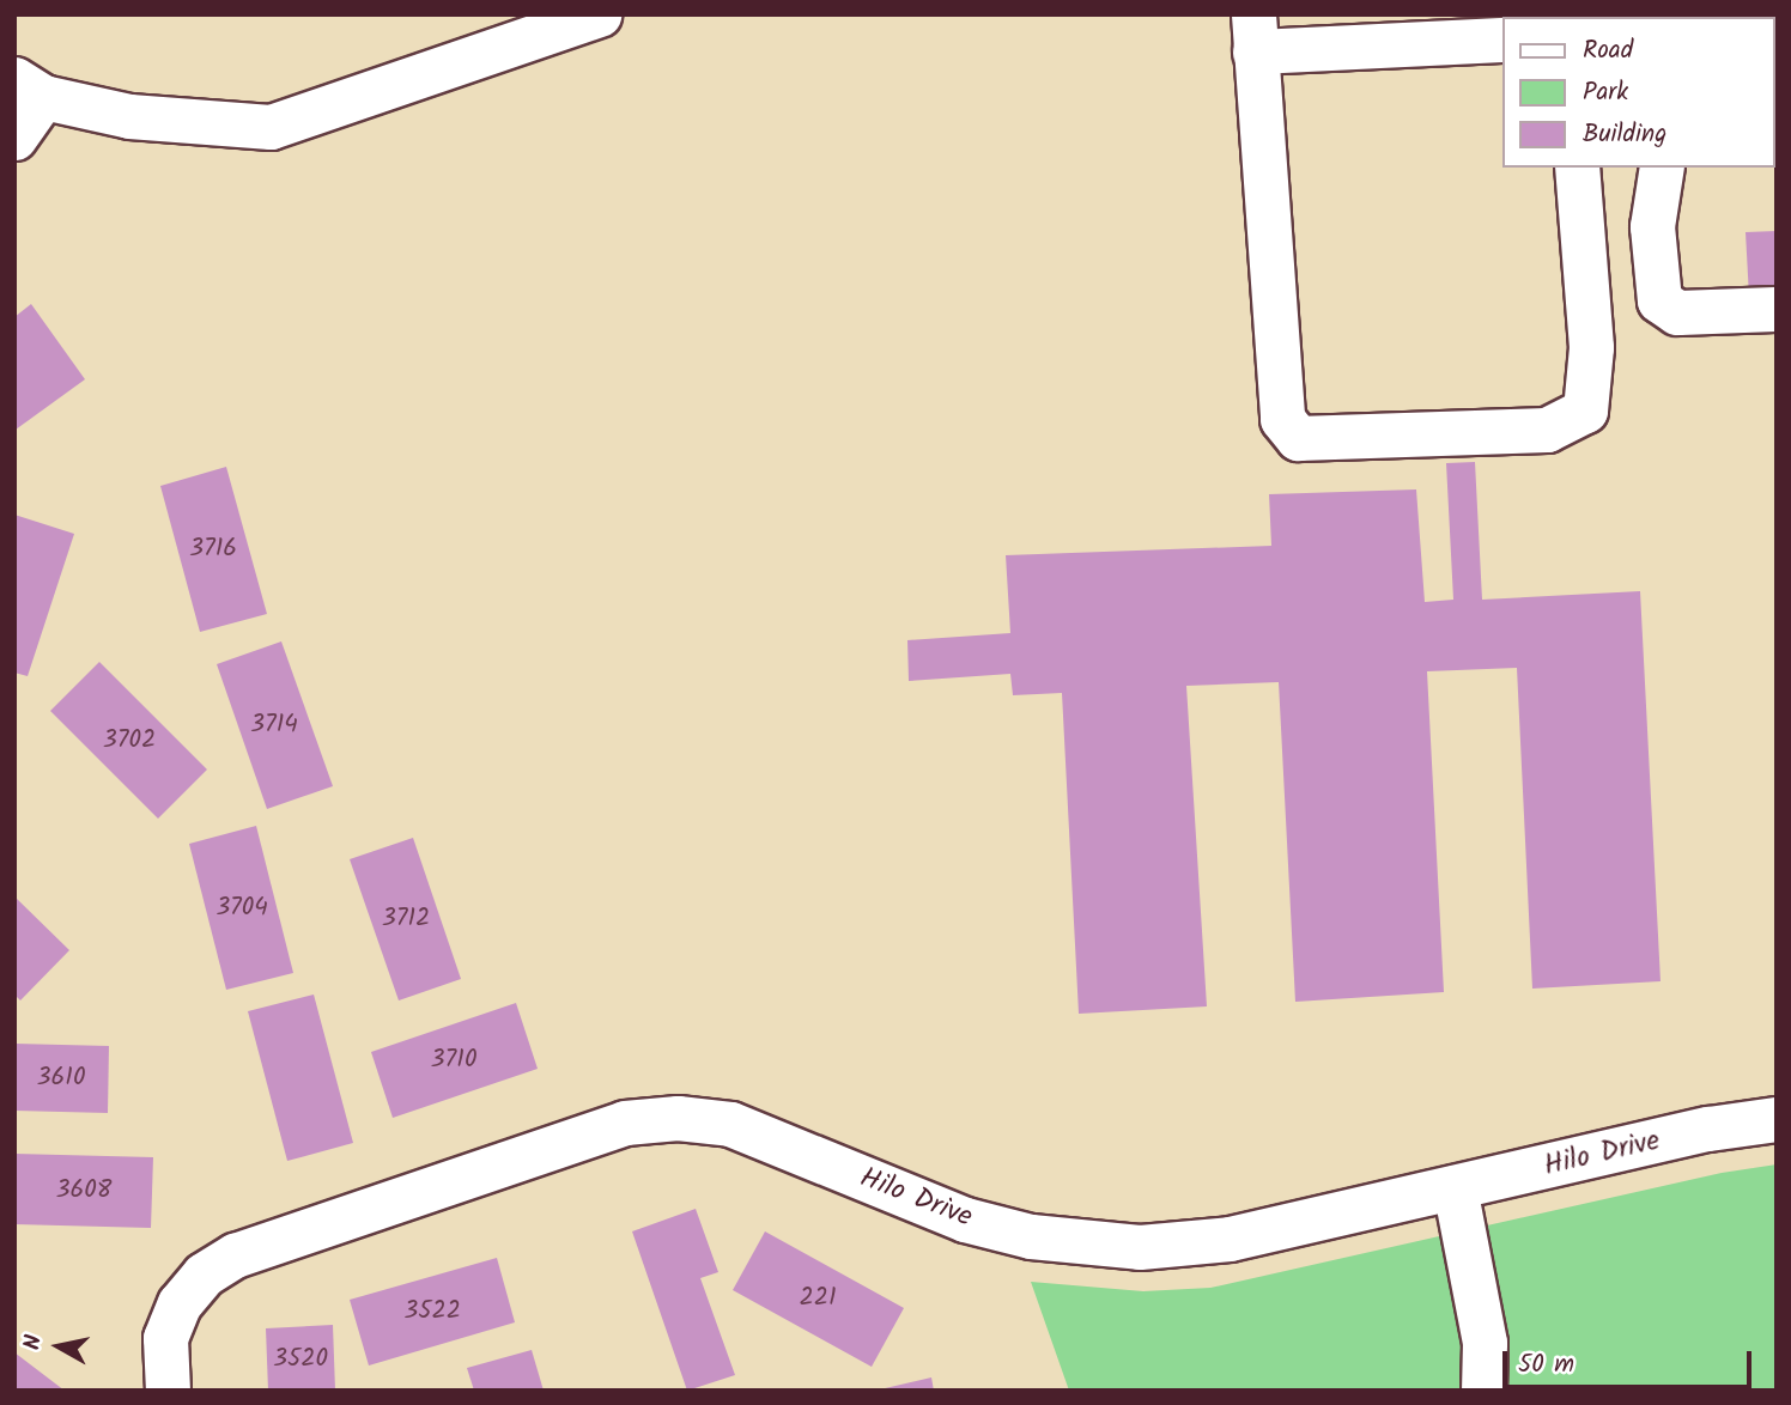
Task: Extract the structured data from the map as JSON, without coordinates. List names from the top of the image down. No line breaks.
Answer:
{"streets":{"street":["Hilo Drive"]},"house_numbers":["3716","3714","3702","3704","3712","3710","3610","3608","221","3522","3520"],"legend":["Road","Park","Building"],"scale_bar":"50 m","north":"left"}
